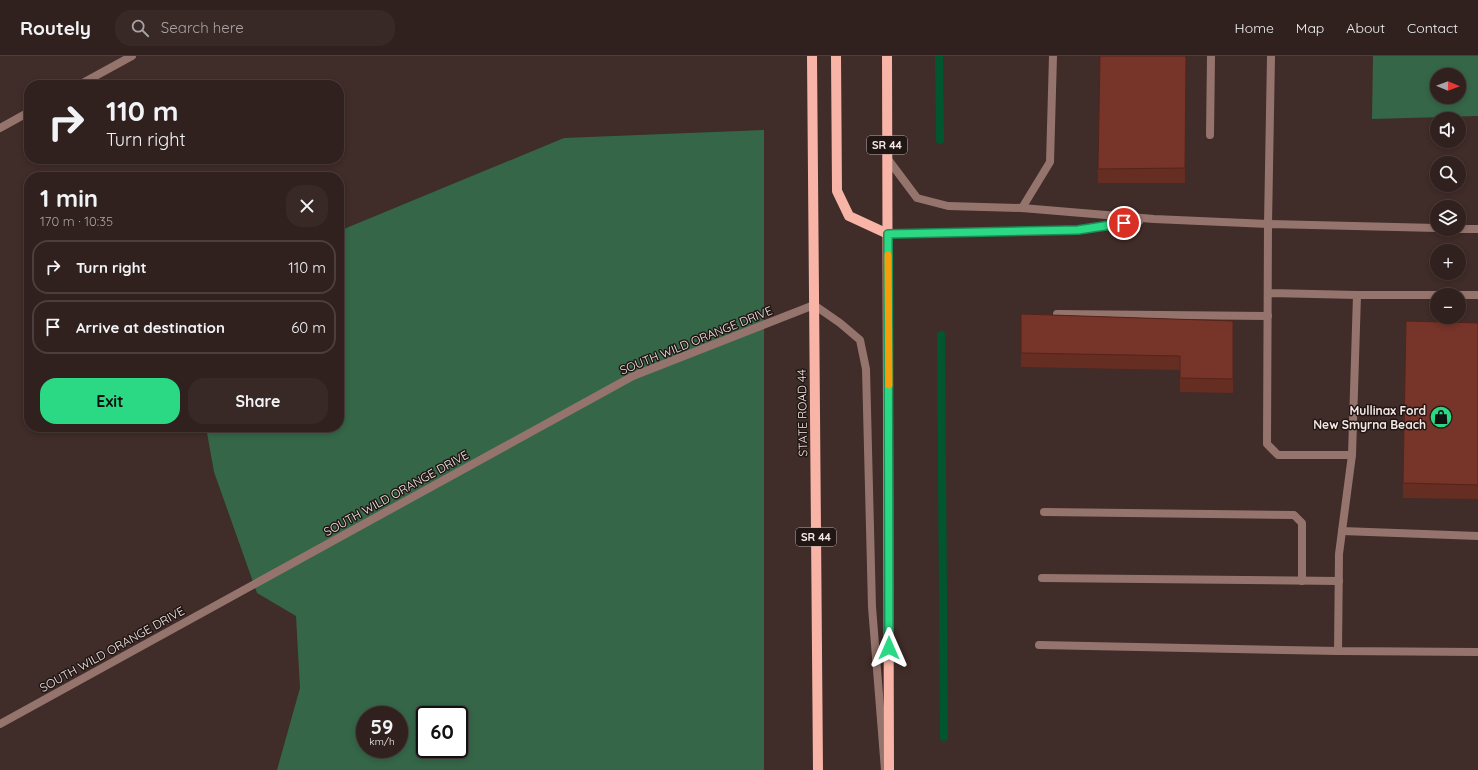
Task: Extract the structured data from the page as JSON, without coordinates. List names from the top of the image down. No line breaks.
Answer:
{"streets":{"main road":["SR 44","STATE ROAD 44"],"street":["SOUTH WILD ORANGE DRIVE"]},"crossings":[["SOUTH WILD ORANGE DRIVE","STATE ROAD 44"]],"places":{"shop":["Mullinax Ford New Smyrna Beach"]},"north":"right","page":{"header":"Routely","search":"Search here","nav":["Home","Map","About","Contact"],"map_buttons":["+","−"],"turn":["110 m","Turn right"],"heading":["1 min","170 m · 10:35"],"list":[{"name":"Turn right","value":"110 m"},{"name":"Arrive at destination","value":"60 m"}],"buttons":["Exit","Share"],"speed":"59 km/h","limit":"60"}}
